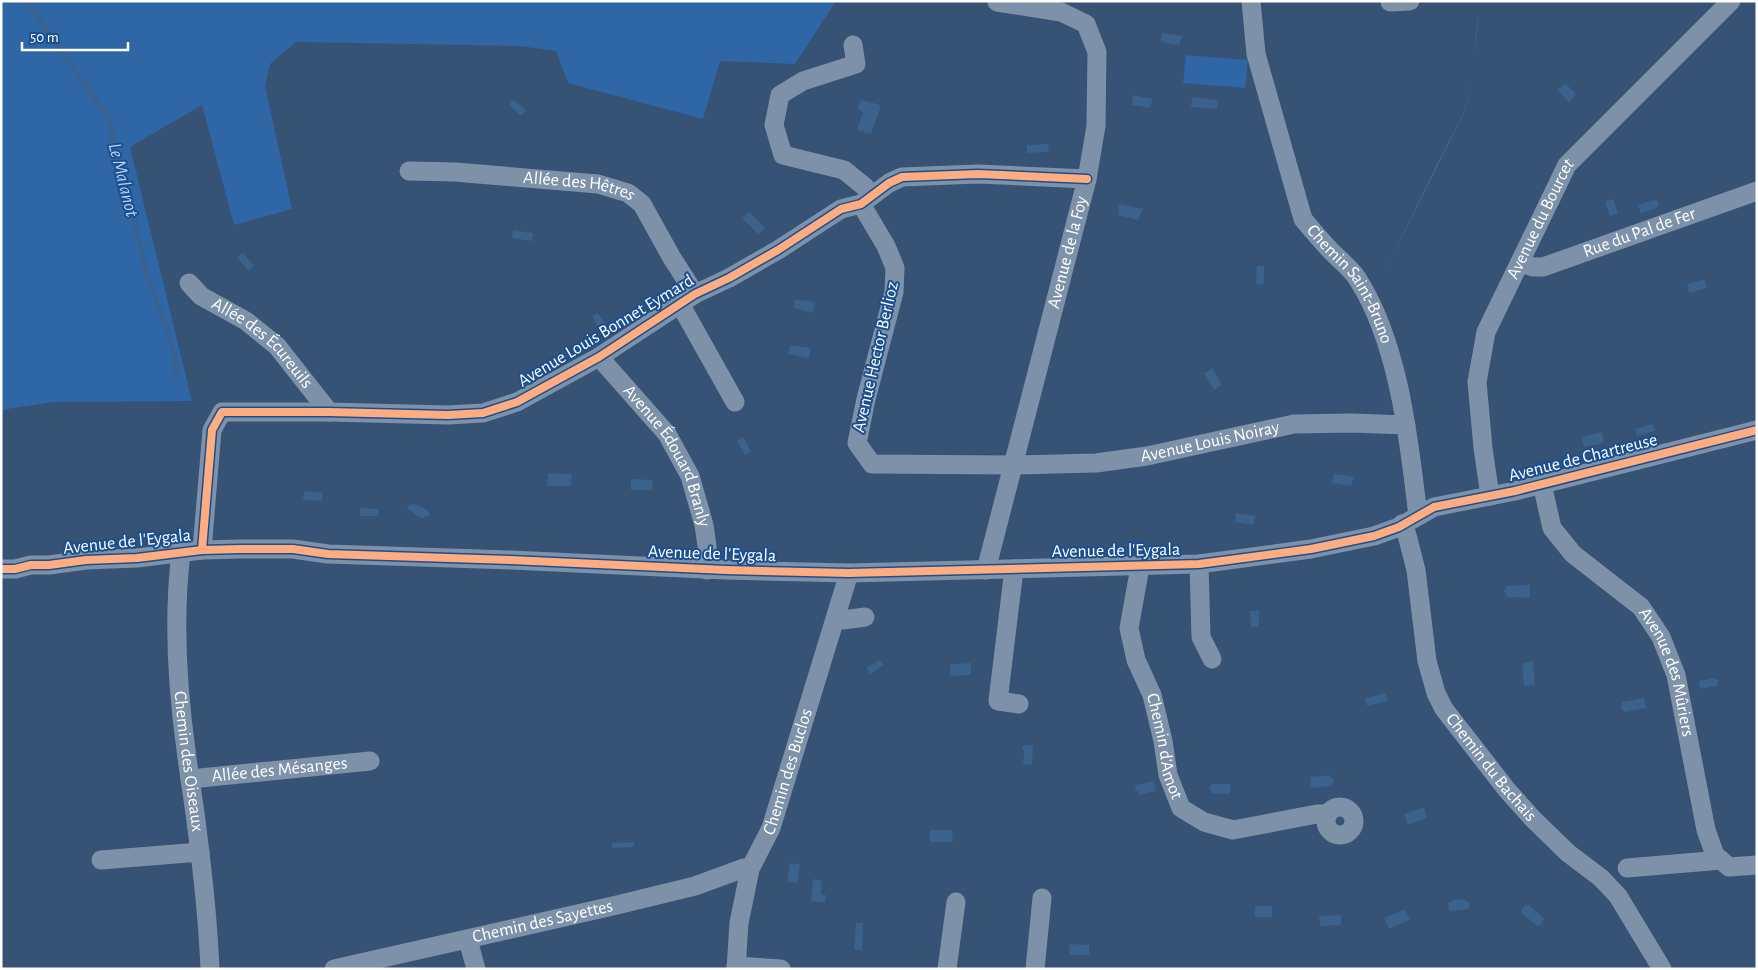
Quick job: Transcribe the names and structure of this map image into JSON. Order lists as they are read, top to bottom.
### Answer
{
  "streets": {
    "street": [
      "Allée des Hêtres",
      "Avenue du Bourcet",
      "Rue du Pal de Fer",
      "Avenue de la Foy",
      "Chemin Saint-Bruno",
      "Avenue Louis Bonnet Eymard",
      "Allée des Écureuils",
      "Avenue Hector Berlioz",
      "Avenue Louis Noiray",
      "Avenue de Chartreuse",
      "Avenue Édouard Branly",
      "Avenue de l'Eygala",
      "Avenue des Mûriers",
      "Chemin d'Amot",
      "Chemin des Oiseaux",
      "Chemin du Bachais",
      "Allée des Mésanges",
      "Chemin des Buclos",
      "Chemin des Sayettes"
    ]
  },
  "crossings": [
    ["Allée des Hêtres", "Avenue Louis Bonnet Eymard"],
    ["Avenue du Bourcet", "Rue du Pal de Fer"],
    ["Avenue du Bourcet", "Avenue de Chartreuse"],
    ["Avenue de la Foy", "Avenue Louis Bonnet Eymard"],
    ["Avenue de la Foy", "Avenue Hector Berlioz"],
    ["Avenue de la Foy", "Avenue Louis Noiray"],
    ["Avenue de la Foy", "Avenue de l'Eygala"],
    ["Chemin Saint-Bruno", "Avenue Louis Noiray"],
    ["Chemin Saint-Bruno", "Avenue de Chartreuse"],
    ["Chemin Saint-Bruno", "Avenue de l'Eygala"],
    ["Chemin Saint-Bruno", "Chemin du Bachais"],
    ["Avenue Louis Bonnet Eymard", "Allée des Écureuils"],
    ["Avenue Louis Bonnet Eymard", "Avenue Hector Berlioz"],
    ["Avenue Louis Bonnet Eymard", "Avenue Édouard Branly"],
    ["Avenue Louis Bonnet Eymard", "Avenue de l'Eygala"],
    ["Avenue Hector Berlioz", "Avenue Louis Noiray"],
    ["Avenue de Chartreuse", "Avenue de l'Eygala"],
    ["Avenue de Chartreuse", "Avenue des Mûriers"],
    ["Avenue de Chartreuse", "Chemin du Bachais"],
    ["Avenue Édouard Branly", "Avenue de l'Eygala"],
    ["Avenue de l'Eygala", "Chemin d'Amot"],
    ["Avenue de l'Eygala", "Chemin des Oiseaux"],
    ["Avenue de l'Eygala", "Chemin du Bachais"],
    ["Avenue de l'Eygala", "Chemin des Buclos"],
    ["Chemin des Oiseaux", "Allée des Mésanges"],
    ["Chemin des Buclos", "Chemin des Sayettes"]
  ],
  "water": ["Le Malanot"],
  "scale_bar": "50 m"
}
